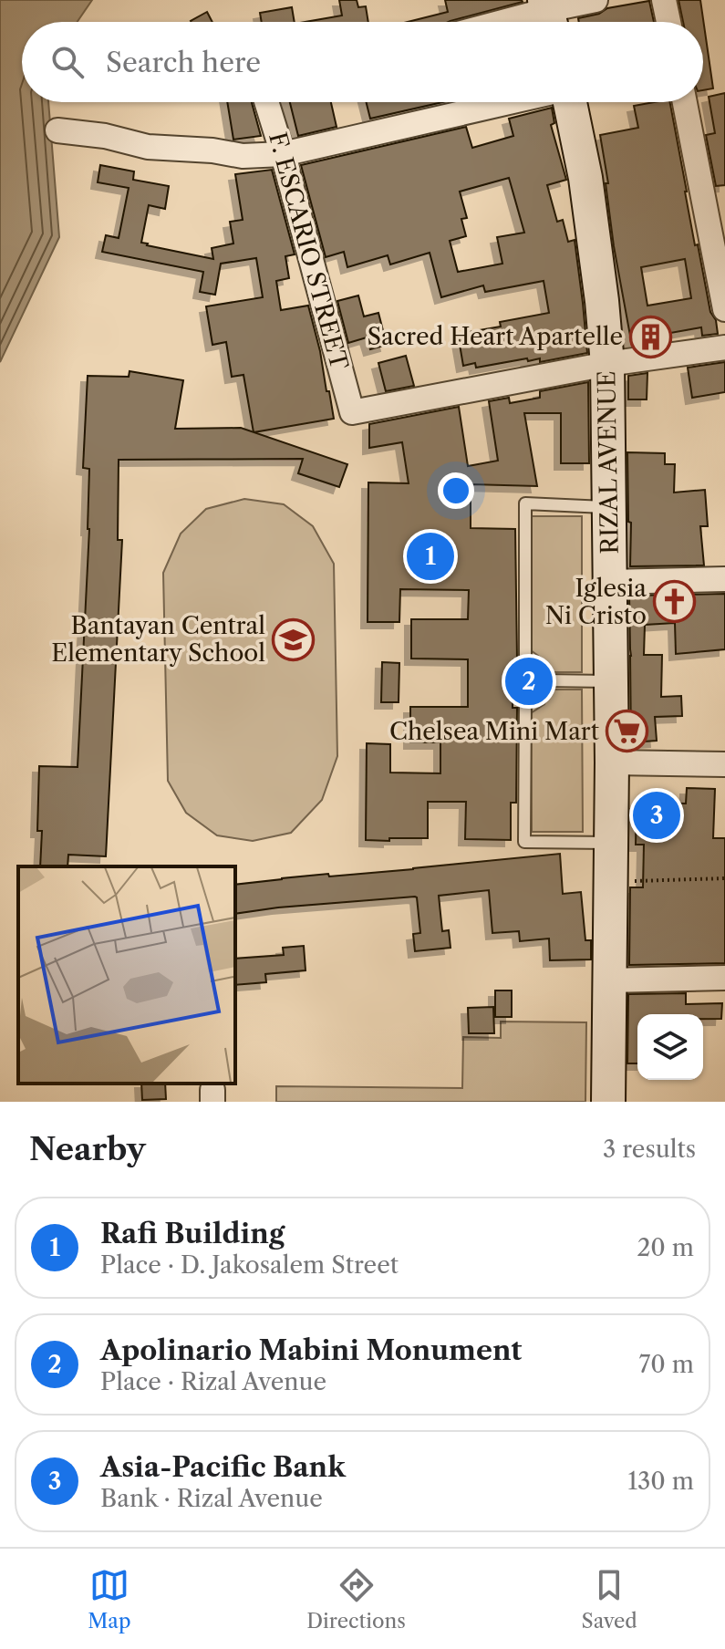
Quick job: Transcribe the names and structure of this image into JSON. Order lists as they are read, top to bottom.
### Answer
{
  "streets": {
    "main road": ["RIZAL AVENUE"],
    "street": ["F. ESCARIO STREET"]
  },
  "crossings": [
    ["F. ESCARIO STREET", "RIZAL AVENUE"]
  ],
  "places": {
    "building": ["Sacred Heart Apartelle"],
    "church": ["Iglesia Ni Cristo"],
    "school or university": ["Bantayan Central Elementary School"],
    "supermarket": ["Chelsea Mini Mart"]
  },
  "page": {
    "search": "Search here",
    "pins": ["1", "2", "3"],
    "heading": ["Nearby", "3 results"],
    "list": [
      {
        "mark": "1",
        "name": "Rafi Building",
        "note": "Place · D. Jakosalem Street",
        "value": "20 m"
      },
      {
        "mark": "2",
        "name": "Apolinario Mabini Monument",
        "note": "Place · Rizal Avenue",
        "value": "70 m"
      },
      {
        "mark": "3",
        "name": "Asia-Pacific Bank",
        "note": "Bank · Rizal Avenue",
        "value": "130 m"
      }
    ],
    "nav": ["Map", "Directions", "Saved"]
  }
}
